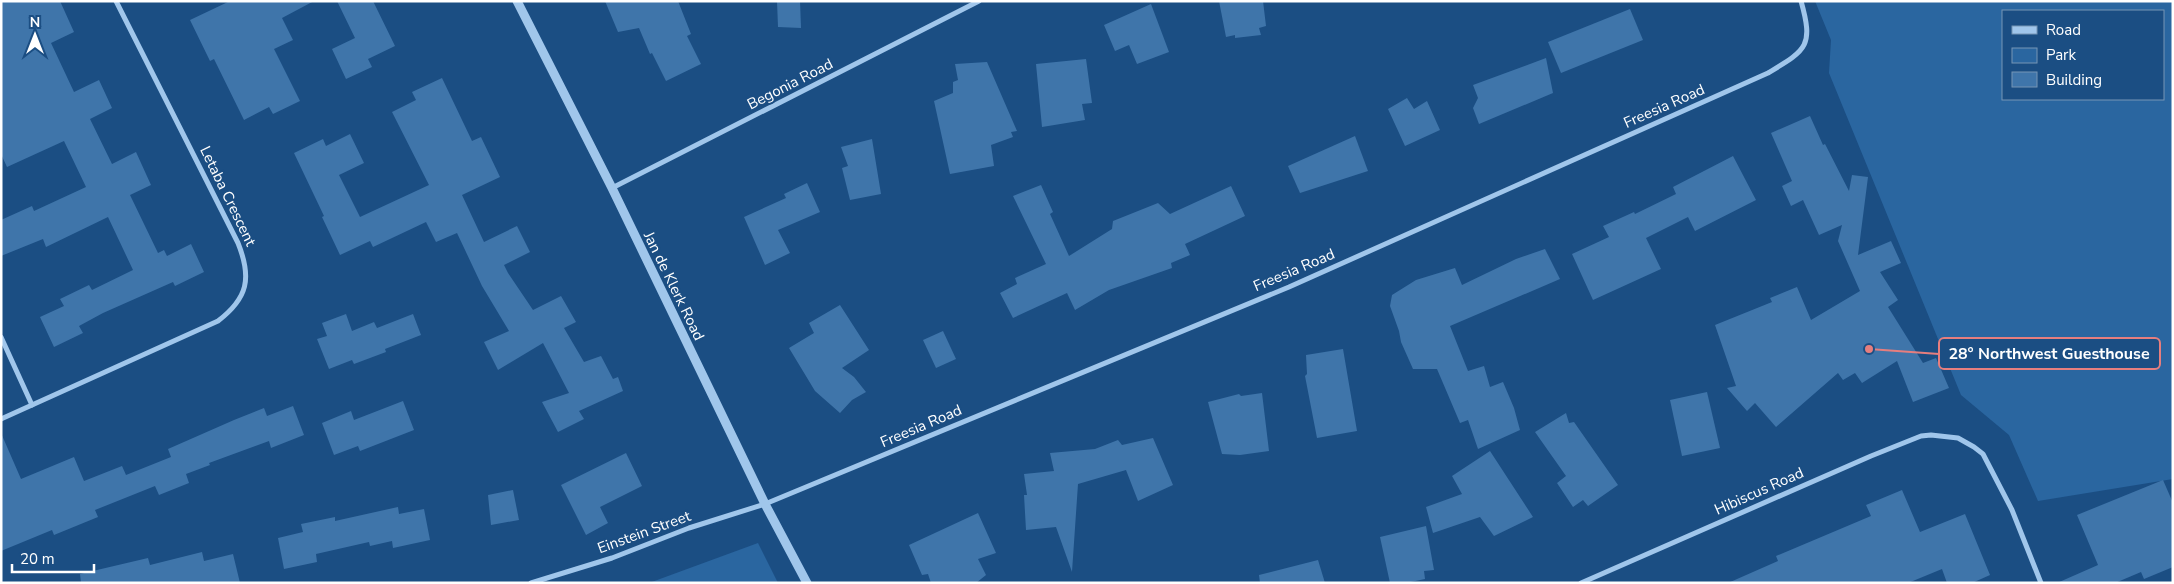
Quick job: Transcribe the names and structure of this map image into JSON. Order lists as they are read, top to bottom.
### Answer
{
  "streets": {
    "street": [
      "Begonia Road",
      "Freesia Road",
      "Letaba Crescent",
      "Jan de Klerk Road",
      "Hibiscus Road",
      "Einstein Street"
    ]
  },
  "crossings": [
    ["Begonia Road", "Jan de Klerk Road"],
    ["Freesia Road", "Jan de Klerk Road"],
    ["Freesia Road", "Einstein Street"],
    ["Jan de Klerk Road", "Einstein Street"]
  ],
  "places": ["28° Northwest Guesthouse"],
  "legend": ["Road", "Park", "Building"],
  "scale_bar": "20 m",
  "north": "top"
}
